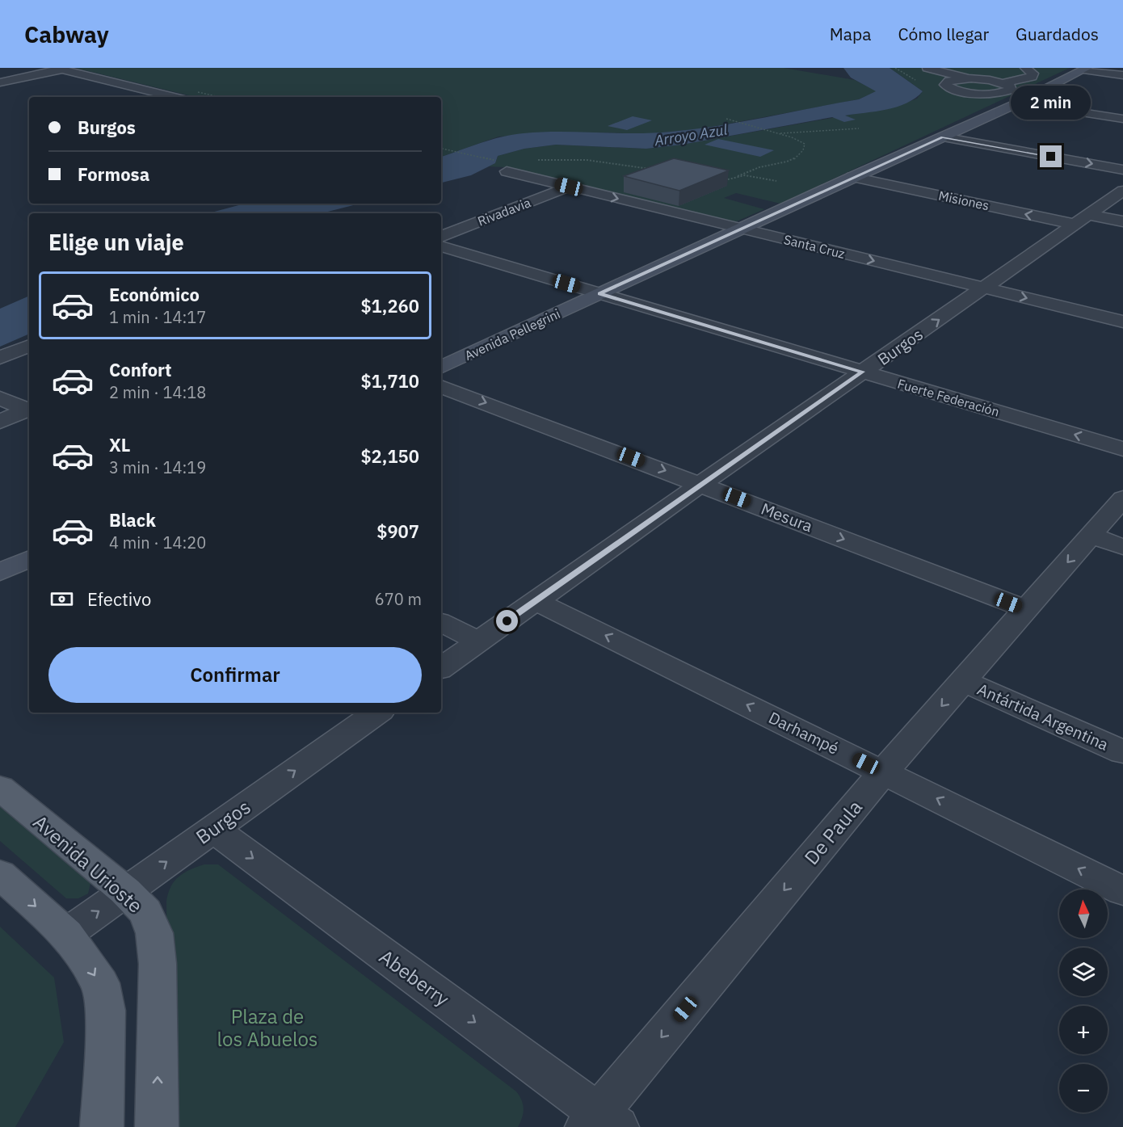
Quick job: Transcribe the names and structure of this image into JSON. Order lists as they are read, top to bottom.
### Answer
{
  "streets": {
    "main road": ["Avenida Pellegrini", "Avenida Urioste"],
    "street": [
      "Misiones",
      "Rivadavia",
      "Santa Cruz",
      "Burgos",
      "Fuerte Federación",
      "Mesura",
      "Antártida Argentina",
      "Darhampé",
      "De Paula",
      "Abeberry"
    ]
  },
  "crossings": [
    ["Misiones", "Avenida Pellegrini"],
    ["Misiones", "Burgos"],
    ["Rivadavia", "Santa Cruz"],
    ["Santa Cruz", "Avenida Pellegrini"],
    ["Santa Cruz", "Burgos"],
    ["Avenida Pellegrini", "Fuerte Federación"],
    ["Burgos", "Fuerte Federación"],
    ["Burgos", "Mesura"],
    ["Burgos", "Darhampé"],
    ["Burgos", "Avenida Urioste"],
    ["Burgos", "Abeberry"],
    ["Mesura", "De Paula"],
    ["Antártida Argentina", "De Paula"],
    ["Darhampé", "De Paula"],
    ["De Paula", "Abeberry"]
  ],
  "one_way": [
    "Burgos",
    "Fuerte Federación",
    "Mesura",
    "Darhampé",
    "De Paula",
    "Abeberry"
  ],
  "water": ["Arroyo Azul"],
  "parks": ["Plaza de los Abuelos"],
  "north": "top",
  "page": {
    "header": "Cabway",
    "nav": ["Mapa", "Cómo llegar", "Guardados"],
    "bubble": "2 min",
    "banner": ["Burgos", "Formosa"],
    "heading": "Elige un viaje",
    "list": [
      {
        "name": "Económico",
        "note": "1 min · 14:17",
        "value": "$1,260"
      },
      {
        "name": "Confort",
        "note": "2 min · 14:18",
        "value": "$1,710"
      },
      {
        "name": "XL",
        "note": "3 min · 14:19",
        "value": "$2,150"
      },
      {
        "name": "Black",
        "note": "4 min · 14:20",
        "value": "$907"
      }
    ],
    "pay": ["Efectivo", "670 m"],
    "buttons": "Confirmar",
    "map_buttons": ["+", "−"]
  }
}
